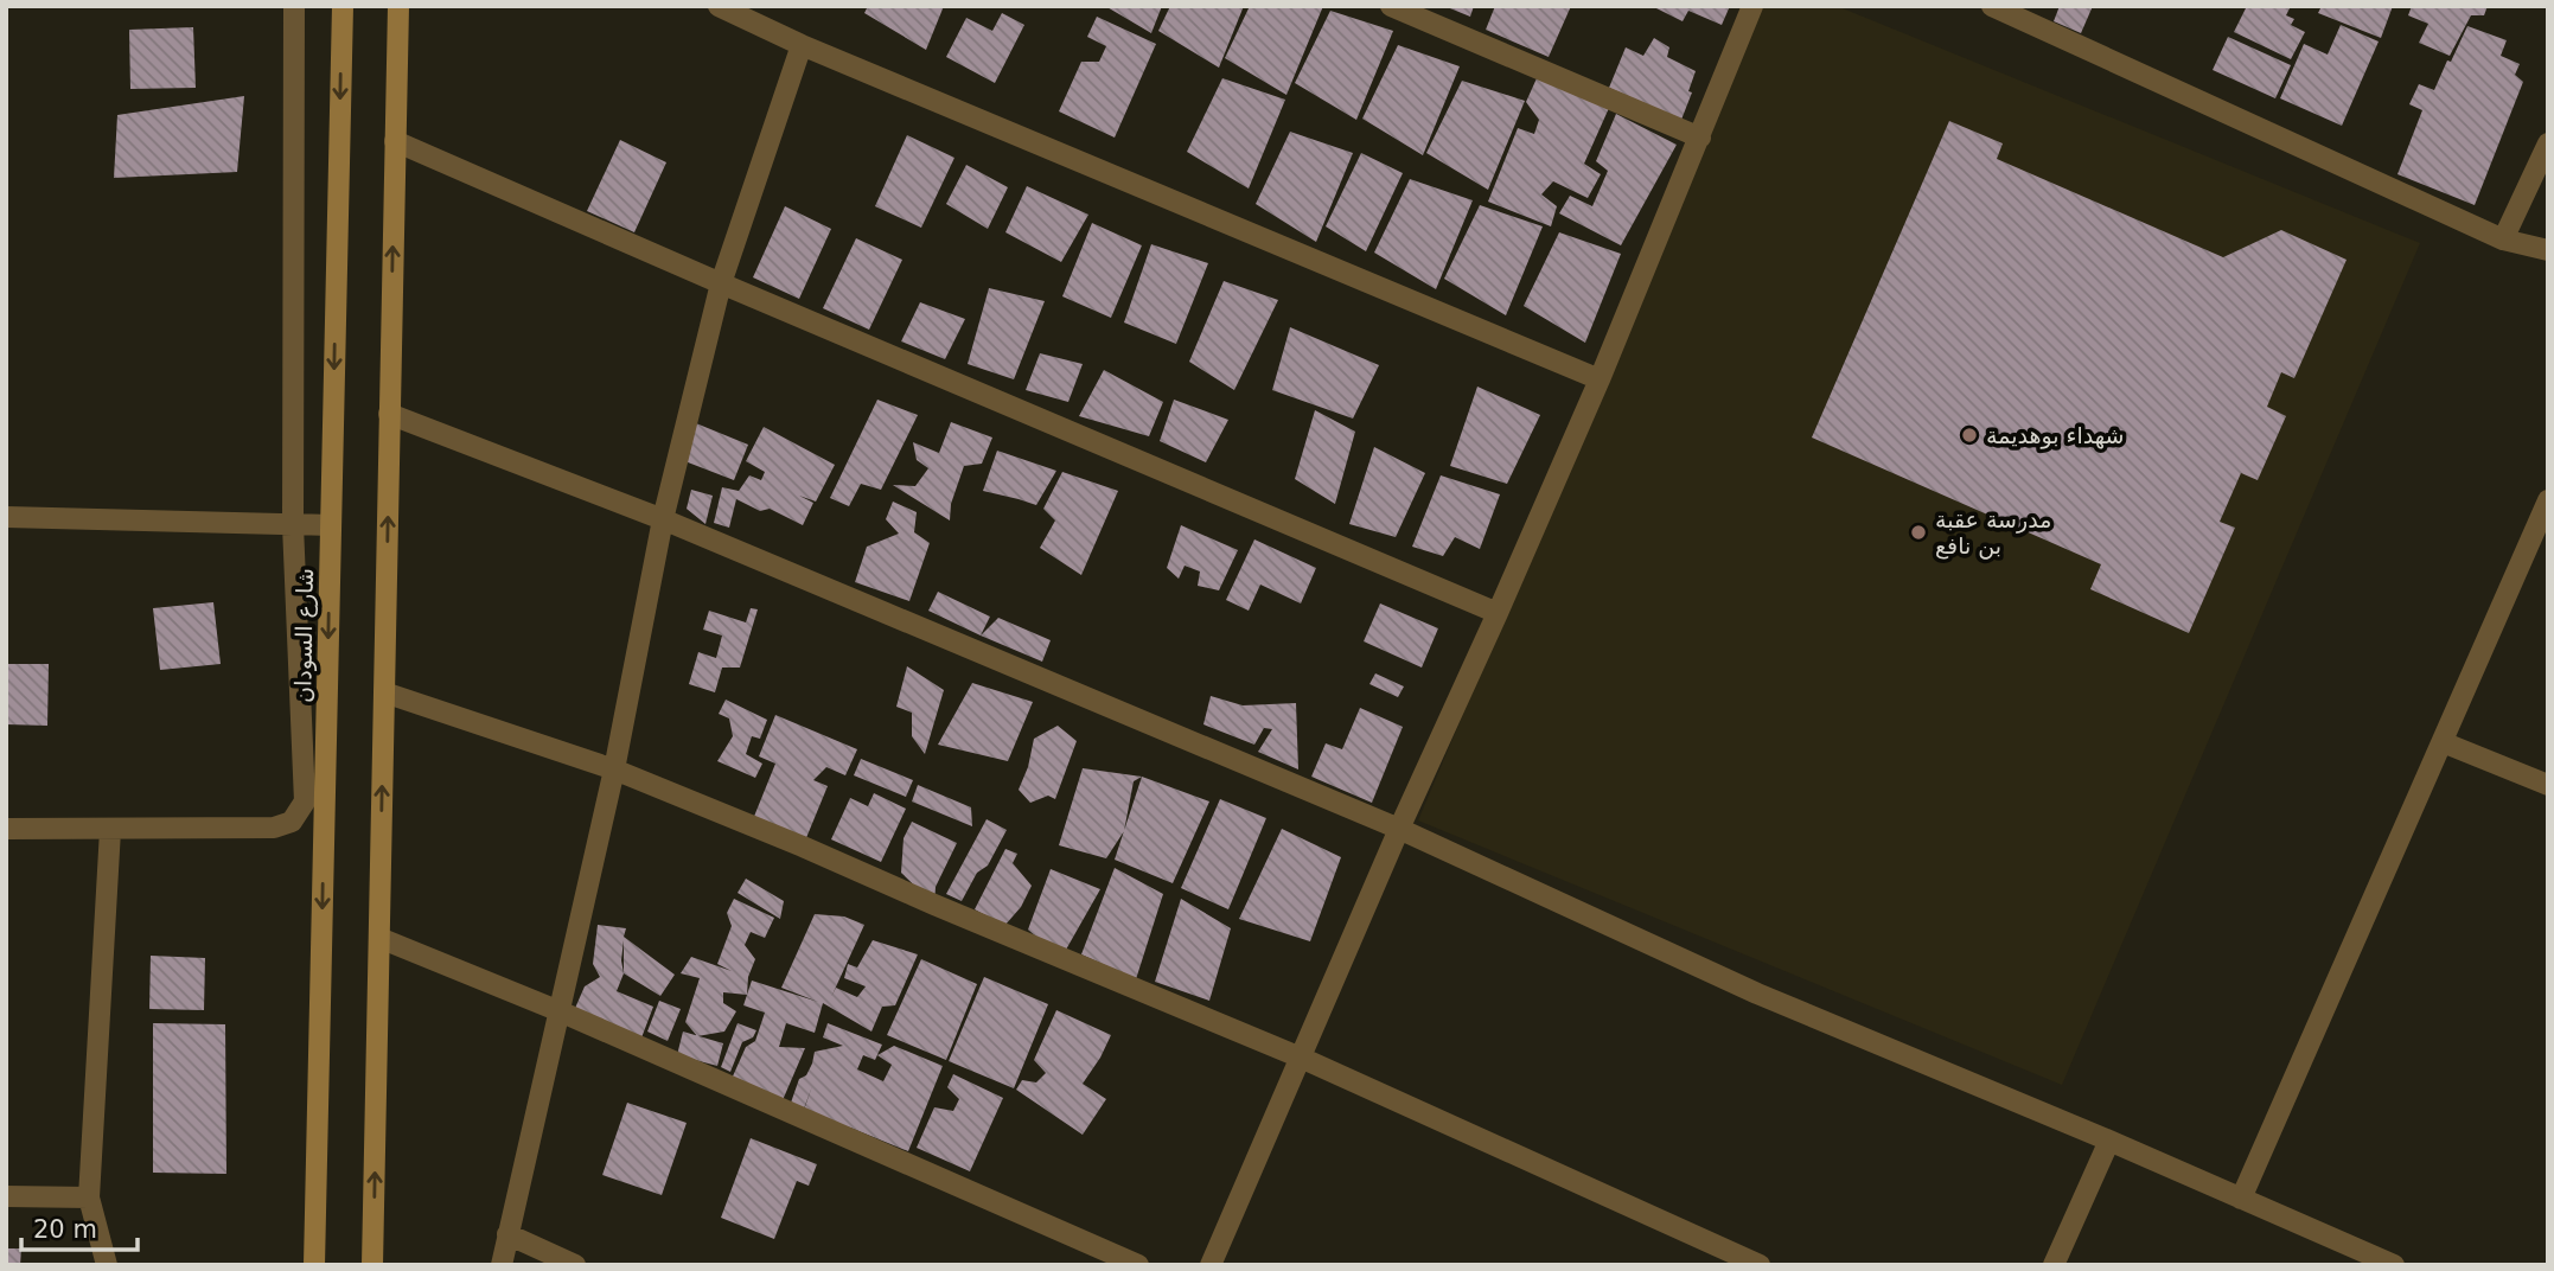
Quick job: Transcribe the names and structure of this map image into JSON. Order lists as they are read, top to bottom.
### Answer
{
  "streets": {
    "main road": ["شارع السودان"]
  },
  "places": ["شهداء بوهديمة", "مدرسة عقبة بن نافع"],
  "scale_bar": "20 m"
}
